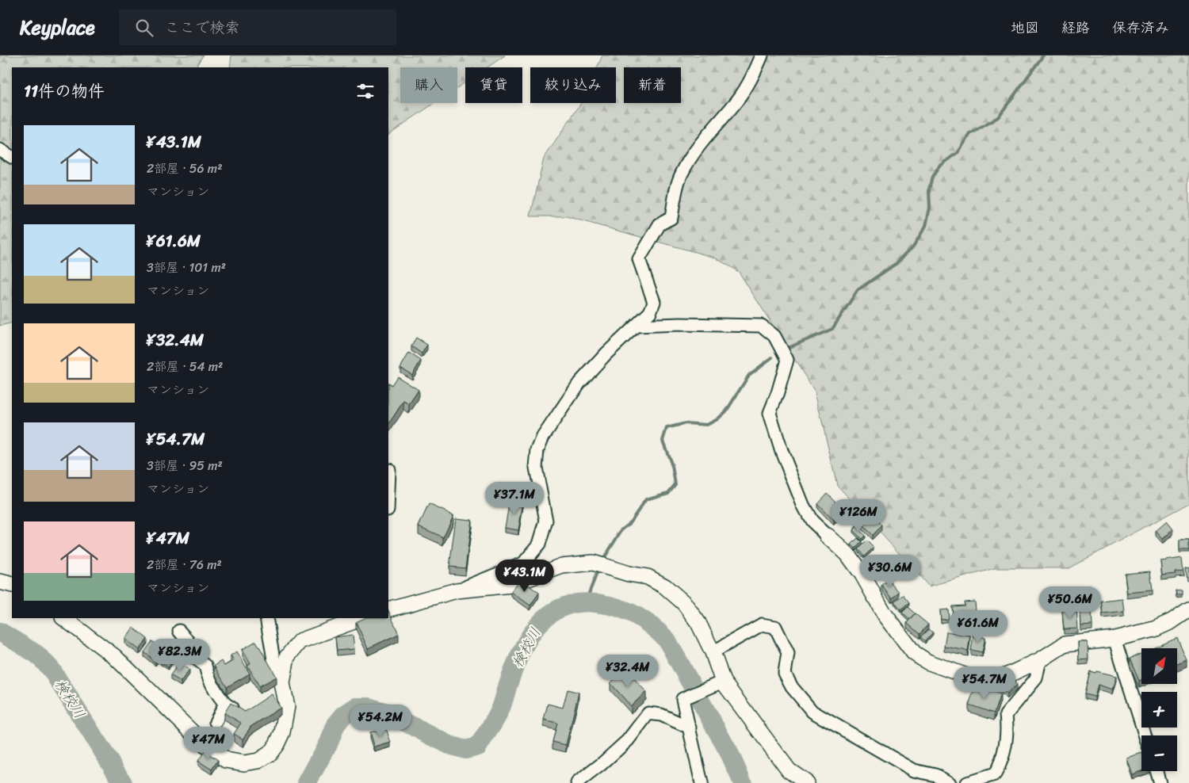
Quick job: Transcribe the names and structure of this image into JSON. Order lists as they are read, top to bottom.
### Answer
{
  "water": ["検校川"],
  "north": "top right",
  "page": {
    "header": "Keyplace",
    "search": "ここで検索",
    "nav": ["地図", "経路", "保存済み"],
    "chip": [
      "購入",
      "賃貸",
      "絞り込み",
      "新着"
    ],
    "heading": "11件の物件",
    "list": [
      {
        "name": "¥43.1M",
        "note": "2部屋 · 56 m² · マンション"
      },
      {
        "name": "¥61.6M",
        "note": "3部屋 · 101 m² · マンション"
      },
      {
        "name": "¥32.4M",
        "note": "2部屋 · 54 m² · マンション"
      },
      {
        "name": "¥54.7M",
        "note": "3部屋 · 95 m² · マンション"
      },
      {
        "name": "¥47M",
        "note": "2部屋 · 76 m² · マンション"
      }
    ],
    "price": [
      "¥37.1M",
      "¥126M",
      "¥30.6M",
      "¥43.1M",
      "¥50.6M",
      "¥61.6M",
      "¥82.3M",
      "¥32.4M",
      "¥54.7M",
      "¥54.2M",
      "¥47M"
    ],
    "map_buttons": ["+", "−"]
  }
}
